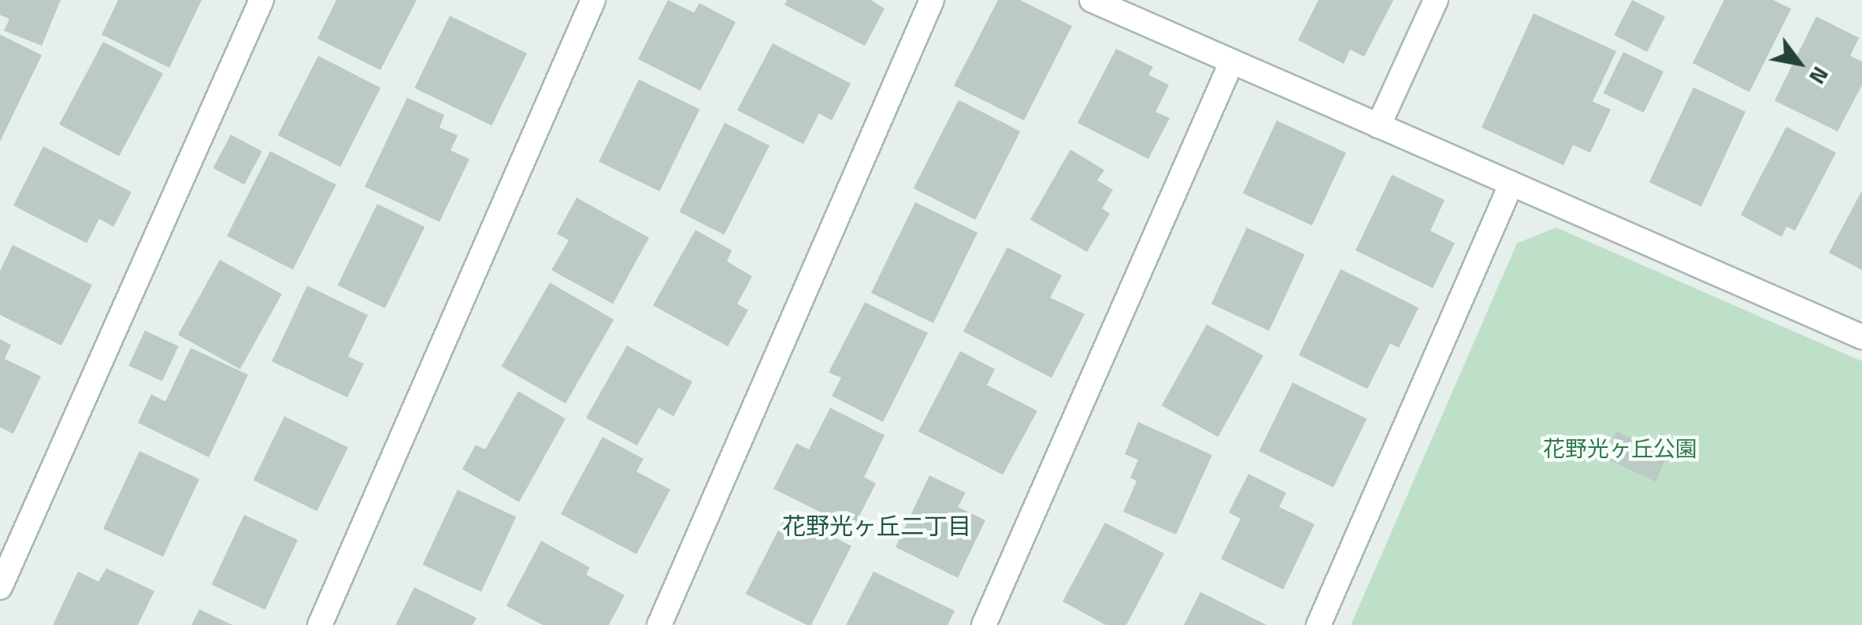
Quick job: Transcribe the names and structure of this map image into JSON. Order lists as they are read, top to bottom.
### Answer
{
  "districts": ["花野光ヶ丘二丁目"],
  "parks": ["花野光ヶ丘公園"],
  "north": "bottom right"
}
